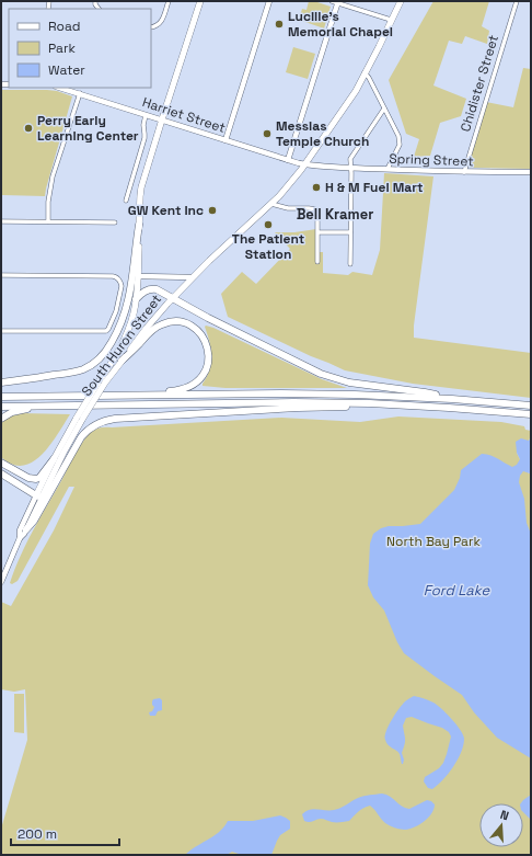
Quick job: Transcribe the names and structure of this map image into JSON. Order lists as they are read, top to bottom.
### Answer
{
  "streets": {
    "main road": ["Harriet Street", "Spring Street", "South Huron Street"],
    "street": ["Chidister Street"]
  },
  "crossings": [
    ["Chidister Street", "Spring Street"],
    ["Harriet Street", "Spring Street"],
    ["Harriet Street", "South Huron Street"],
    ["Spring Street", "South Huron Street"]
  ],
  "districts": ["Bell Kramer"],
  "water": ["Ford Lake"],
  "parks": ["North Bay Park"],
  "places": [
    "Lucille's Memorial Chapel",
    "Perry Early Learning Center",
    "Messias Temple Church",
    "H & M Fuel Mart",
    "GW Kent Inc",
    "The Patient Station"
  ],
  "legend": ["Road", "Park", "Water"],
  "scale_bar": "200 m",
  "north": "top"
}
